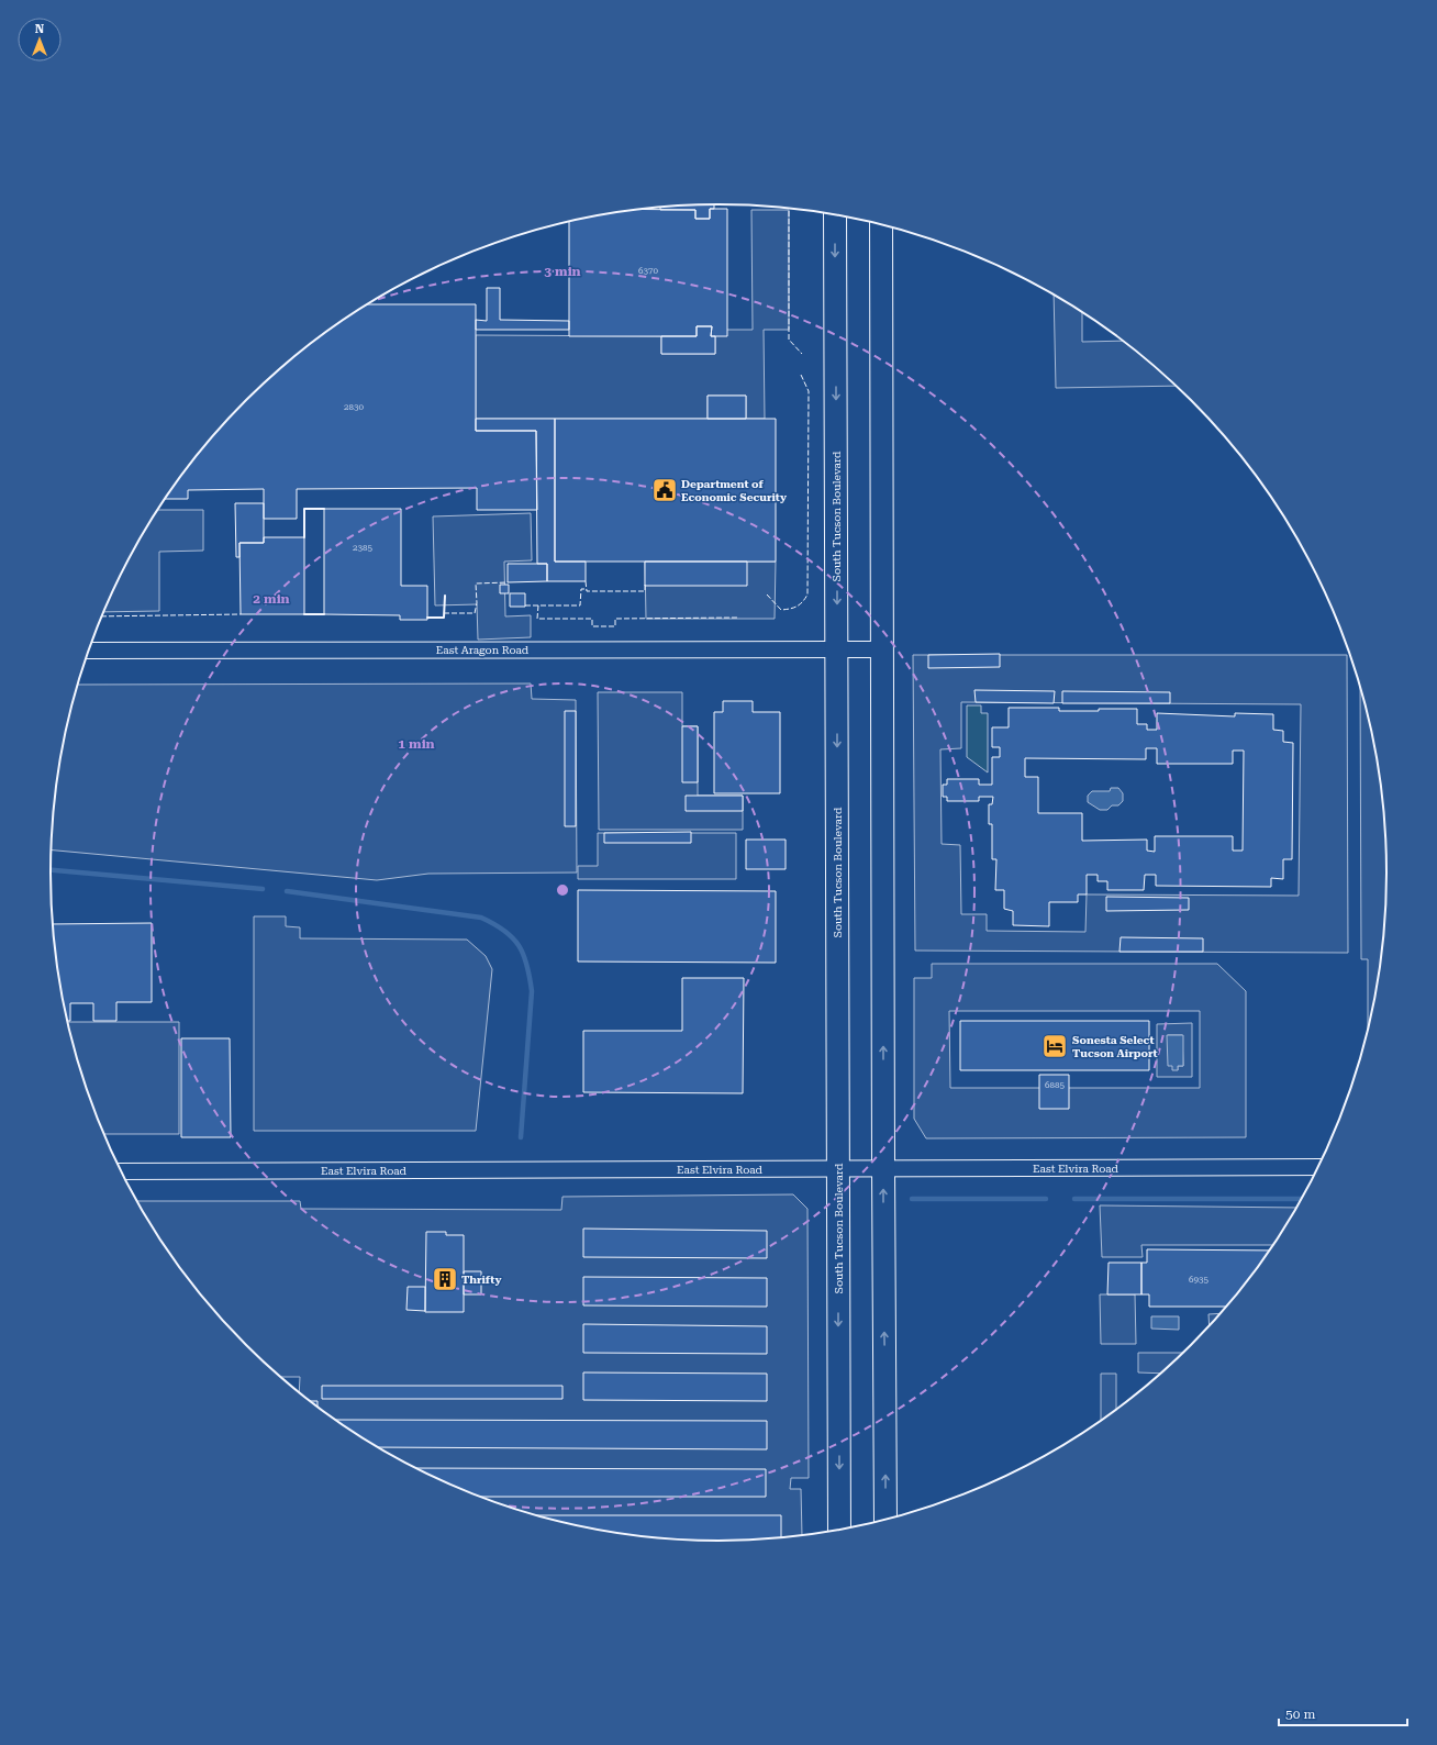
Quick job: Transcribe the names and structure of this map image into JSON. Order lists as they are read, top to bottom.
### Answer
{
  "streets": {
    "main road": ["South Tucson Boulevard"],
    "street": ["East Aragon Road", "East Elvira Road"]
  },
  "crossings": [
    ["South Tucson Boulevard", "East Aragon Road"],
    ["South Tucson Boulevard", "East Elvira Road"]
  ],
  "places": {
    "public building": ["Department of Economic Security"],
    "hotel": ["Sonesta Select Tucson Airport"],
    "building": ["Thrifty"]
  },
  "house_numbers": [
    "6370",
    "2830",
    "2385",
    "6885",
    "6935"
  ],
  "scale_bar": "50 m",
  "north": "top",
  "rings": ["3 min", "2 min", "1 min"]
}
